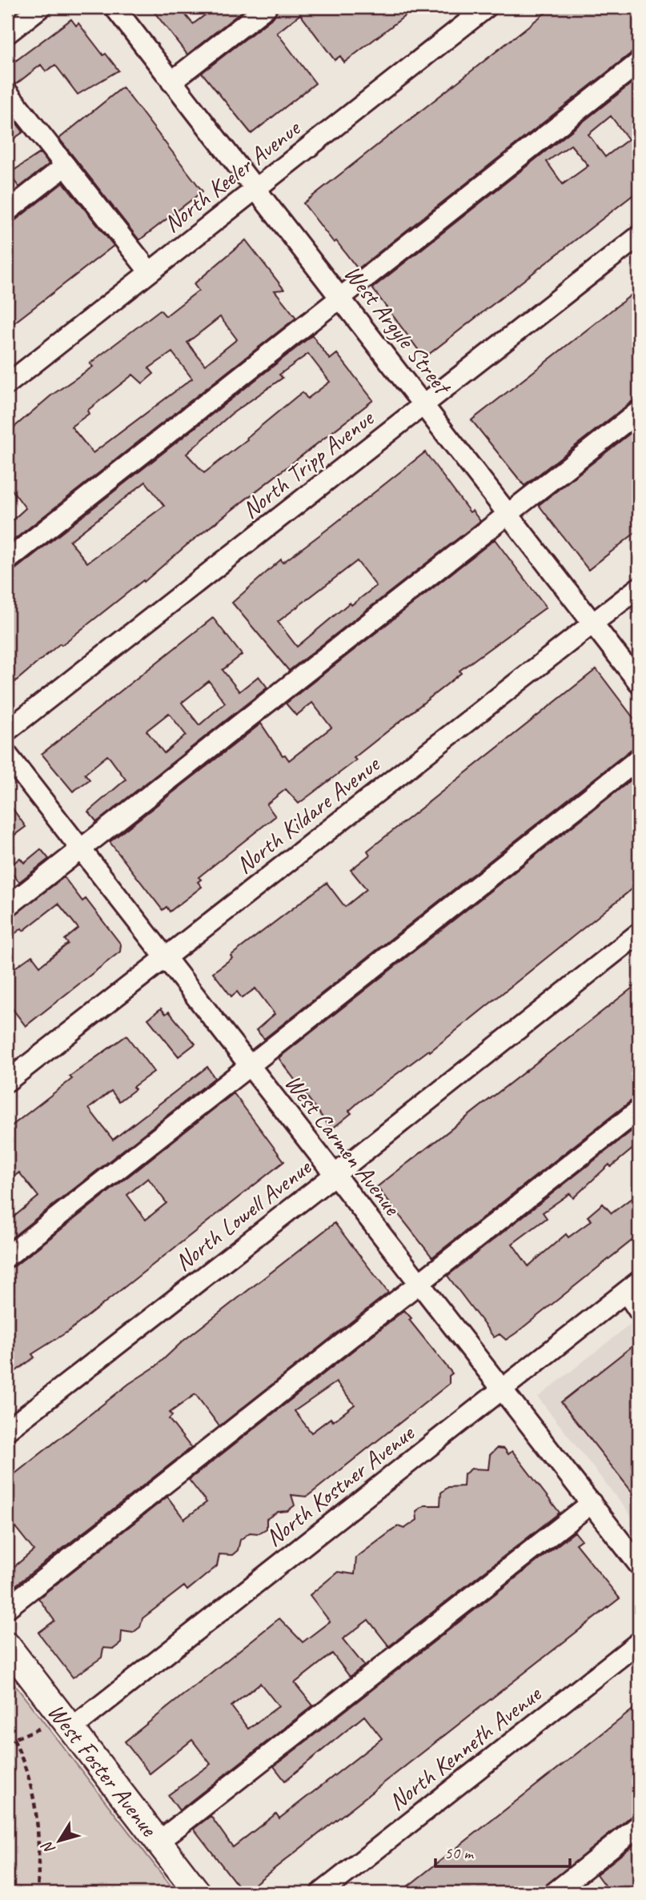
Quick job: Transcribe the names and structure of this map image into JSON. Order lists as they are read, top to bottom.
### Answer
{
  "streets": {
    "main road": ["West Foster Avenue"],
    "street": [
      "North Keeler Avenue",
      "West Argyle Street",
      "North Tripp Avenue",
      "North Kildare Avenue",
      "West Carmen Avenue",
      "North Lowell Avenue",
      "North Kostner Avenue",
      "North Kenneth Avenue"
    ]
  },
  "crossings": [
    ["North Keeler Avenue", "West Argyle Street"],
    ["West Argyle Street", "North Tripp Avenue"],
    ["West Argyle Street", "North Kildare Avenue"],
    ["North Kildare Avenue", "West Carmen Avenue"],
    ["West Carmen Avenue", "North Lowell Avenue"],
    ["West Carmen Avenue", "North Kostner Avenue"],
    ["North Kostner Avenue", "West Foster Avenue"]
  ],
  "scale_bar": "50 m",
  "north": "bottom left"
}
